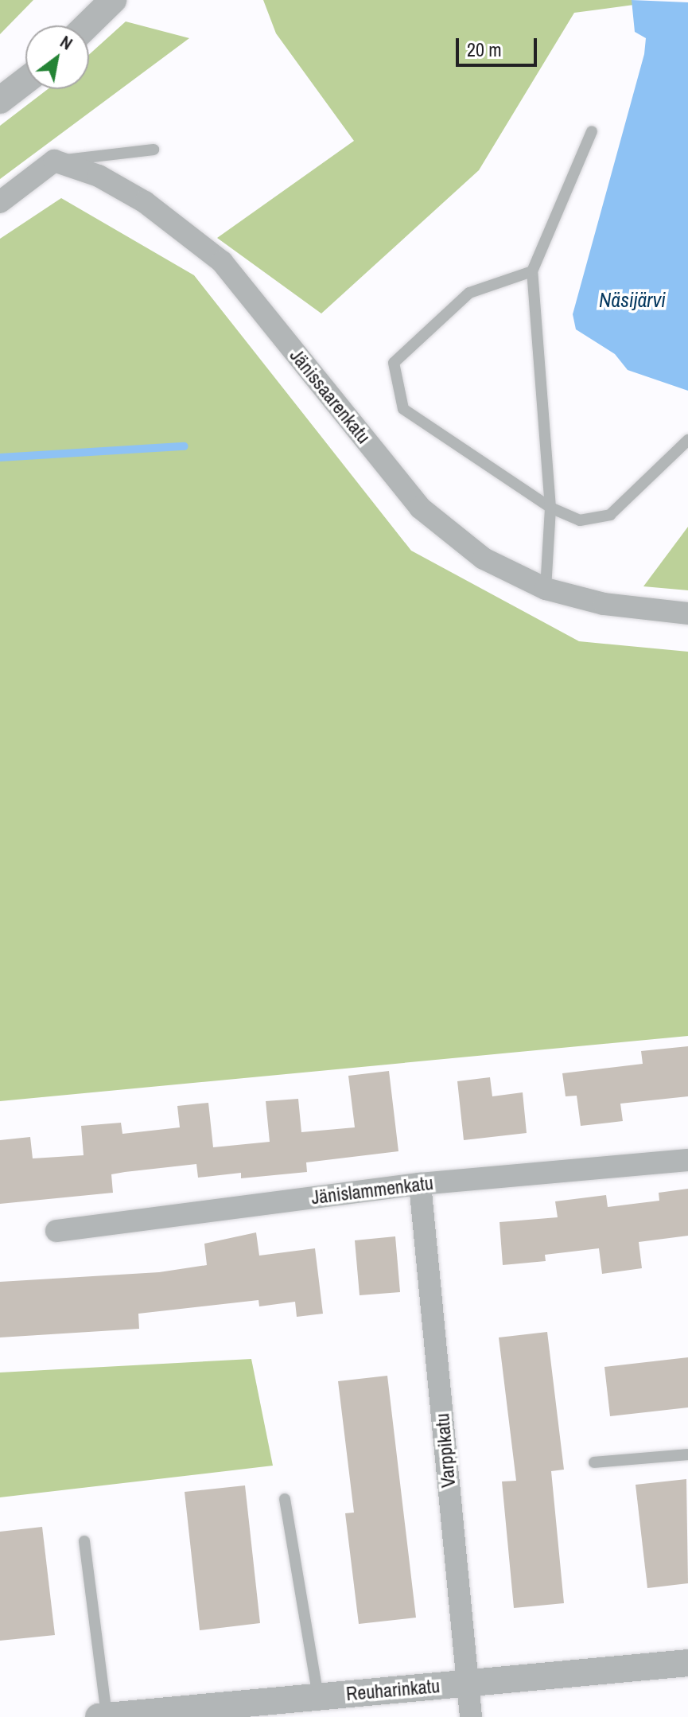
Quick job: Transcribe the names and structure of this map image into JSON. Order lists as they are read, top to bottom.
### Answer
{
  "streets": {
    "street": [
      "Jänissaarenkatu",
      "Jänislammenkatu",
      "Varppikatu",
      "Reuharinkatu"
    ]
  },
  "crossings": [
    ["Jänislammenkatu", "Varppikatu"],
    ["Varppikatu", "Reuharinkatu"]
  ],
  "water": ["Näsijärvi"],
  "scale_bar": "20 m",
  "north": "top right"
}
